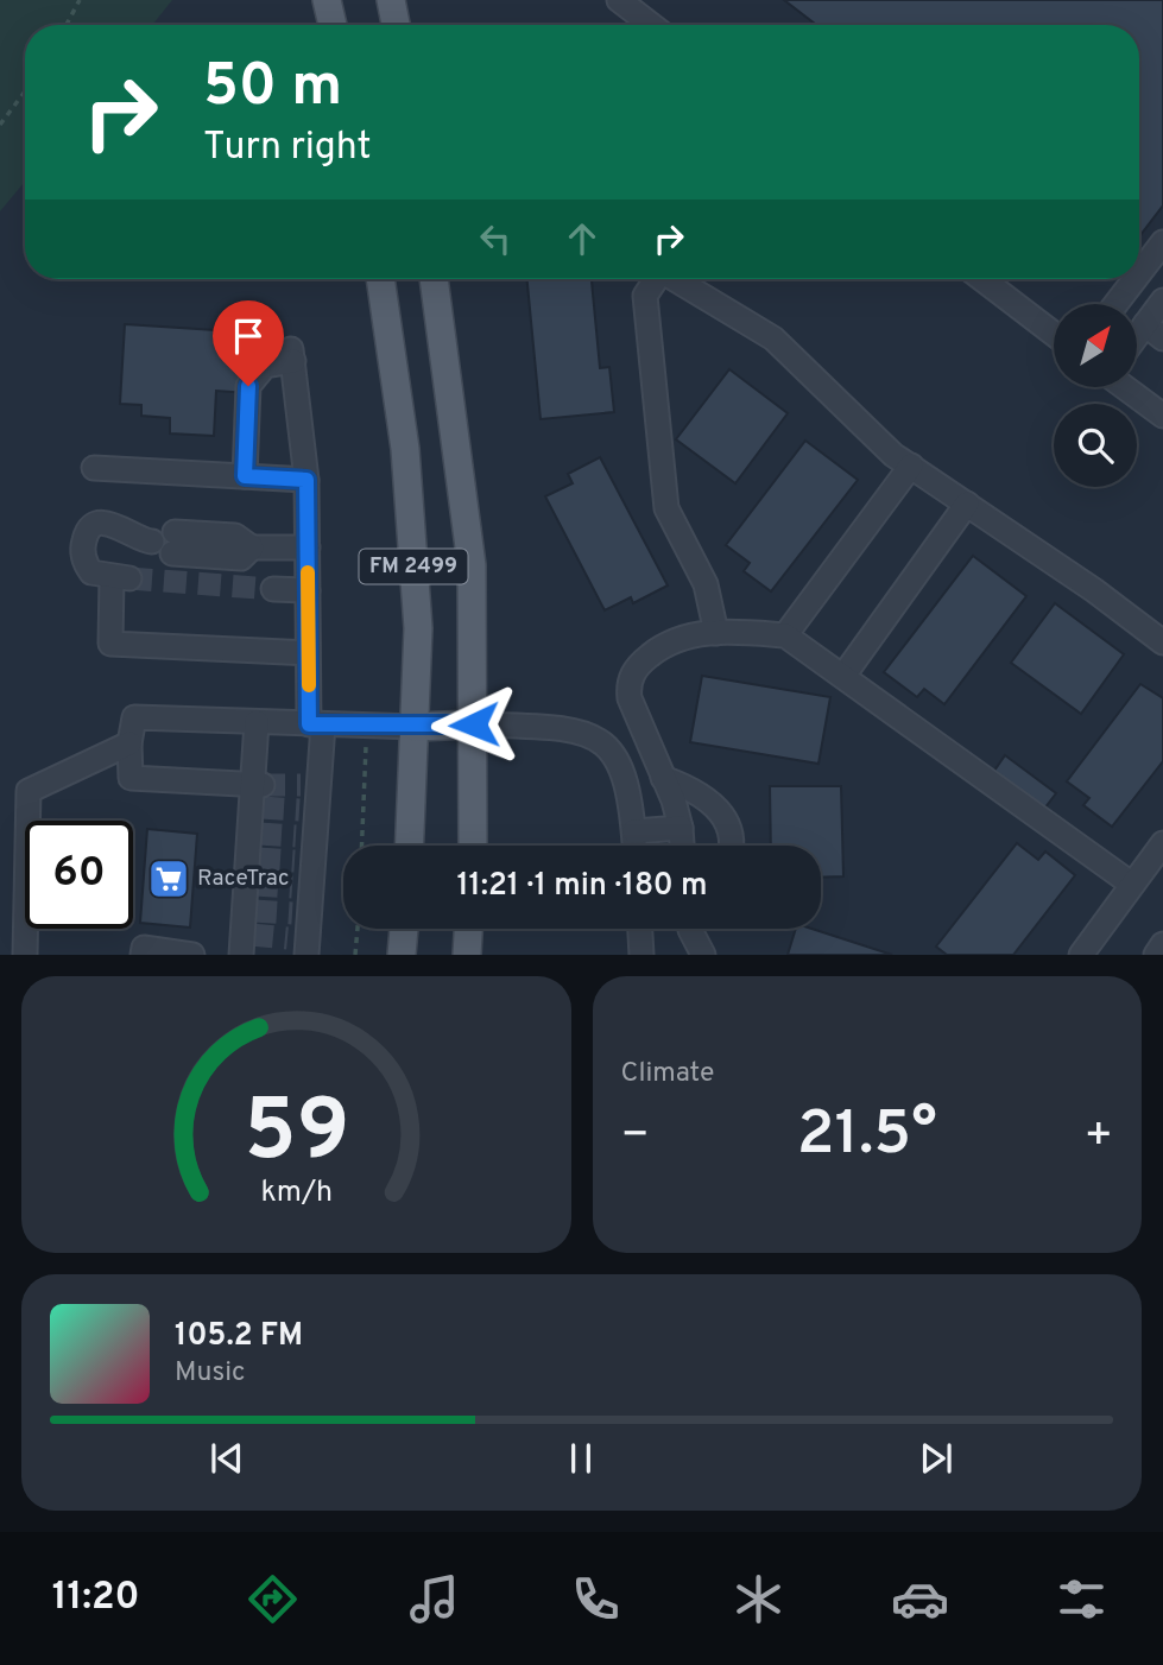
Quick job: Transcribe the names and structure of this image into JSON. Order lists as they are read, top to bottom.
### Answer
{
  "streets": {
    "main road": ["FM 2499"]
  },
  "places": {
    "supermarket": ["RaceTrac"]
  },
  "north": "top right",
  "page": {
    "turn": ["50 m", "Turn right"],
    "limit": "60",
    "trip": "11:21 · 1 min · 180 m",
    "tile": "Climate",
    "heat": ["−", "21.5°", "+"],
    "song": ["105.2 FM", "Music"],
    "tabs": "11:20",
    "gauge": ["59", "km/h"]
  }
}
